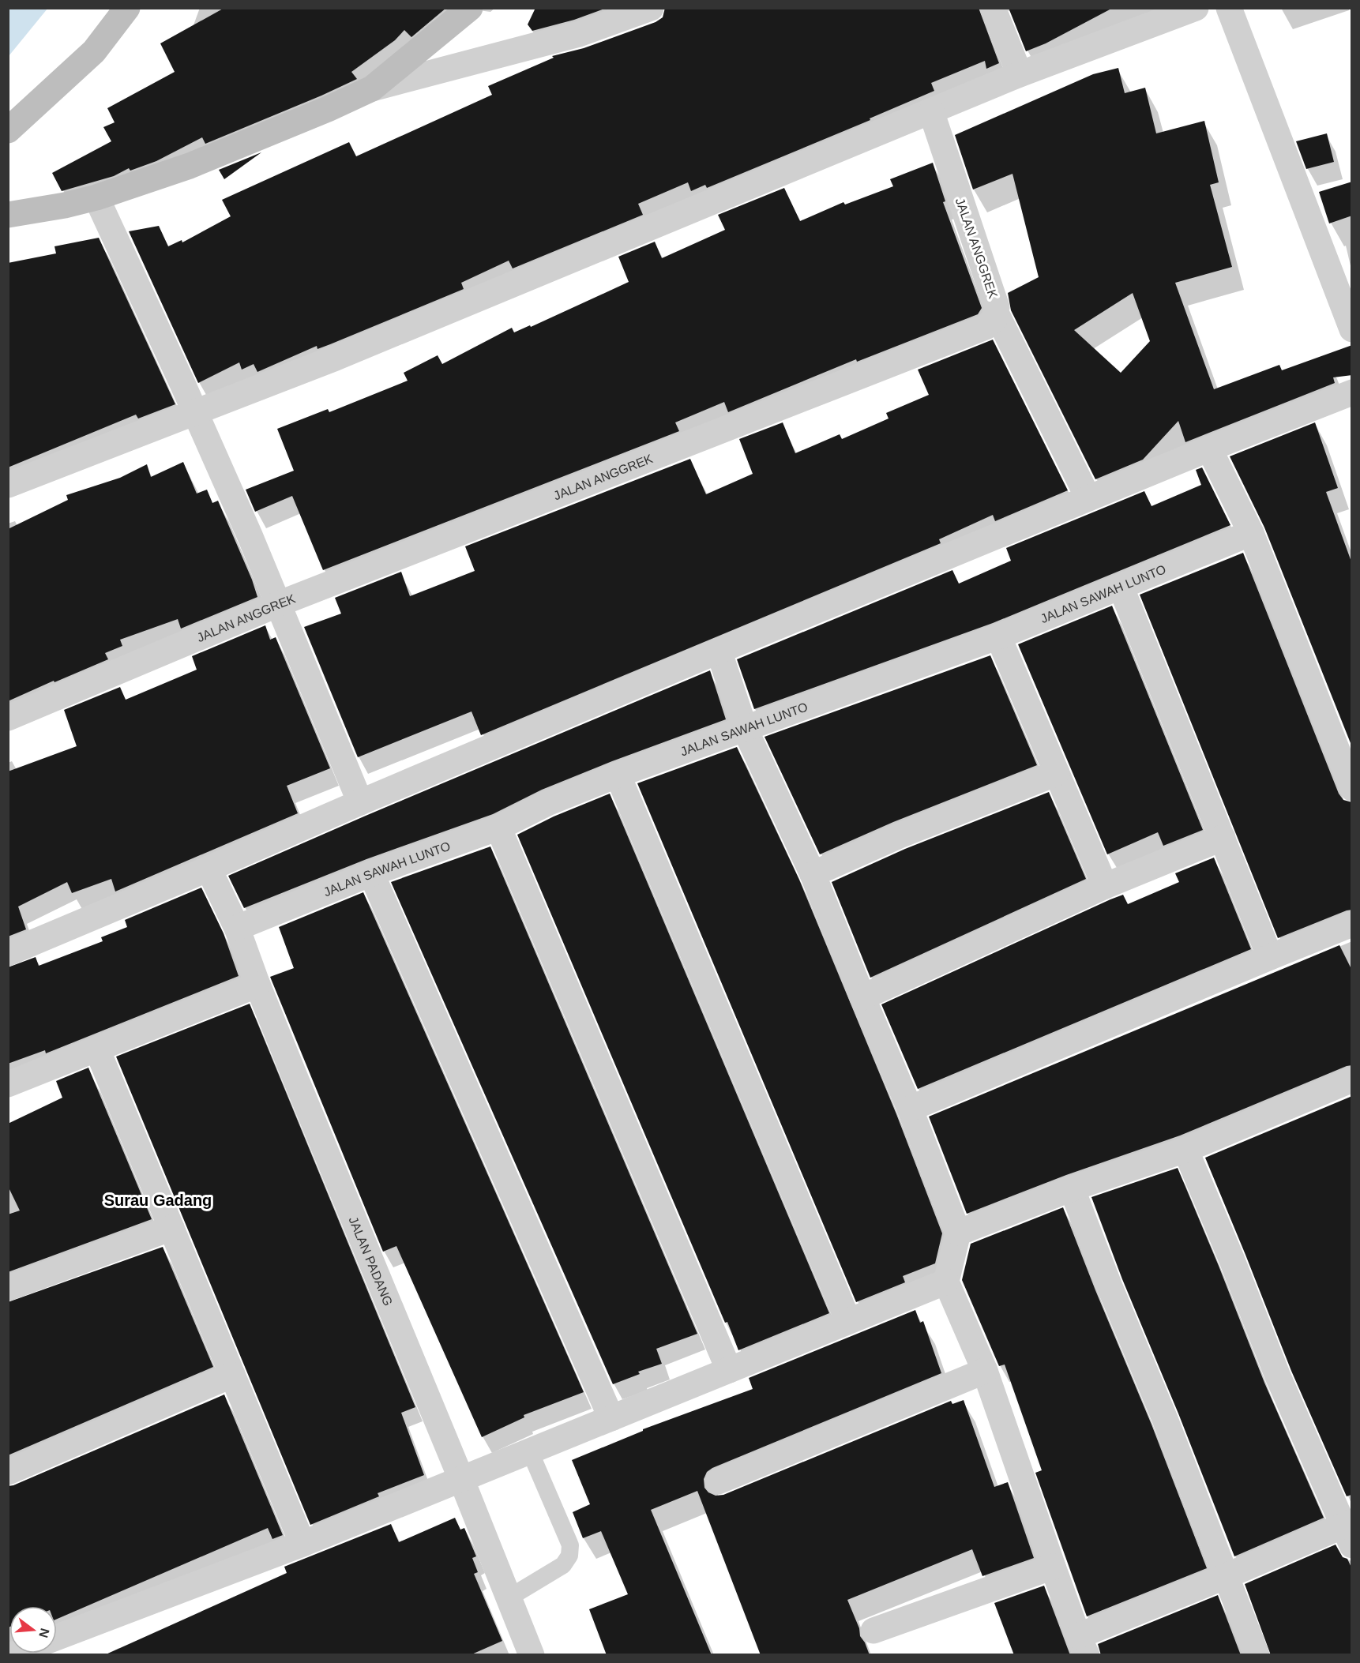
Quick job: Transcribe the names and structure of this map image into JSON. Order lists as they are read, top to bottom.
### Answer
{
  "streets": {
    "street": ["JALAN ANGGREK", "JALAN SAWAH LUNTO", "JALAN PADANG"]
  },
  "crossings": [
    ["JALAN SAWAH LUNTO", "JALAN PADANG"]
  ],
  "districts": ["Surau Gadang"],
  "north": "right"
}
